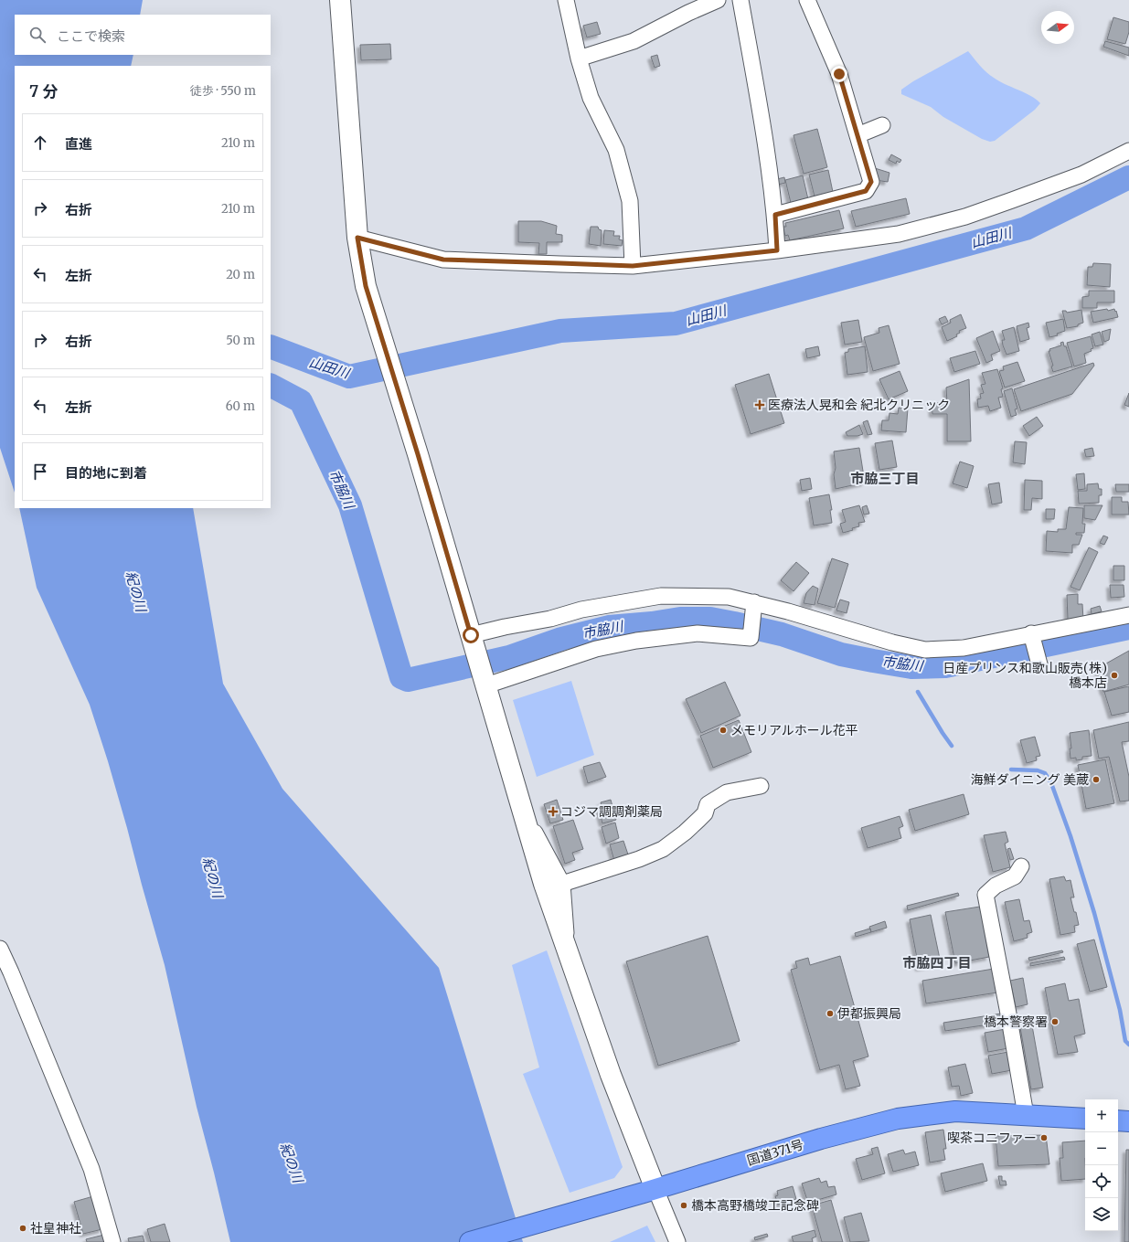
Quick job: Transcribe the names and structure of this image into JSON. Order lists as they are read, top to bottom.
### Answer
{
  "streets": {
    "highway": ["国道371号"]
  },
  "districts": ["市脇三丁目", "市脇四丁目"],
  "water": ["山田川", "市脇川", "紀の川"],
  "places": {
    "health": ["医療法人晃和会 紀北クリニック", "コジマ調調剤薬局"],
    "other": [
      "日産プリンス和歌山販売(株) 橋本店",
      "メモリアルホール花平",
      "海鮮ダイニング 美蔵",
      "伊都振興局",
      "橋本警察署",
      "喫茶コニファー",
      "橋本高野橋竣工記念碑",
      "社皇神社"
    ]
  },
  "north": "right",
  "page": {
    "search": "ここで検索",
    "heading": ["7 分", "徒歩 · 550 m"],
    "list": [
      ["直進", "210 m"],
      ["右折", "210 m"],
      ["左折", "20 m"],
      ["右折", "50 m"],
      ["左折", "60 m"],
      "目的地に到着"
    ],
    "map_buttons": ["+", "−"]
  }
}
